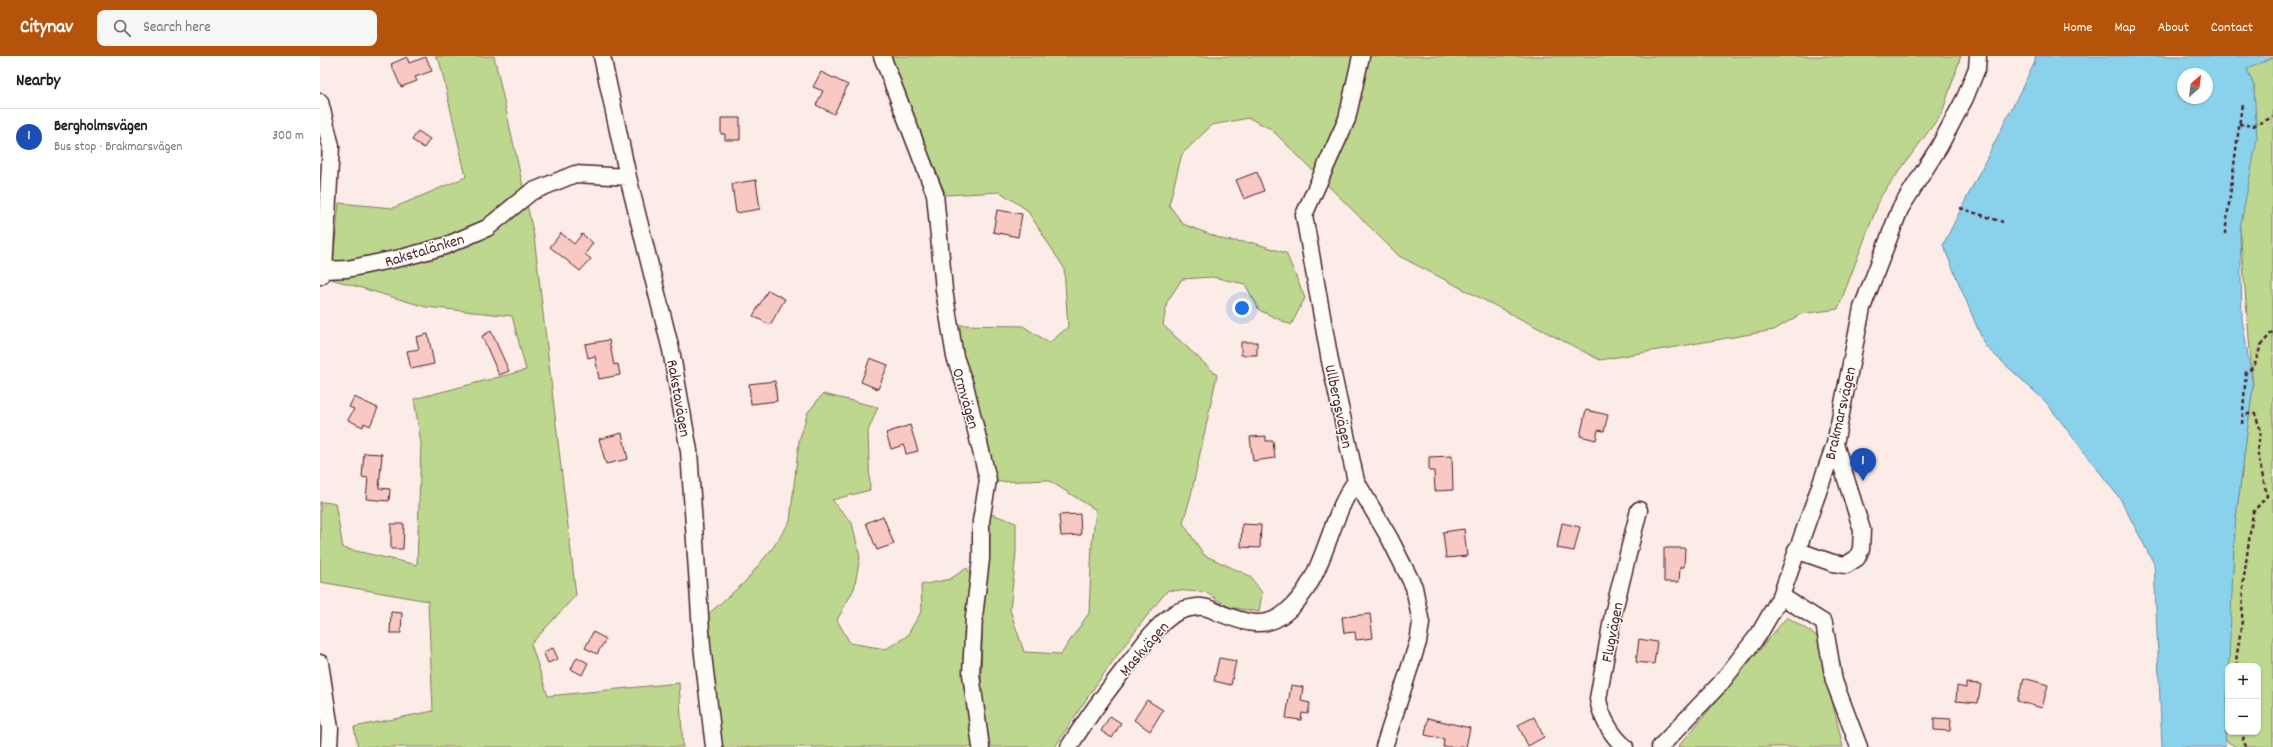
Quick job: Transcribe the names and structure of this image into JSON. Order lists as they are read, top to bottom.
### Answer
{
  "streets": {
    "street": [
      "Rakstalänken",
      "Rakstavägen",
      "Ormvägen",
      "Ullbergsvägen",
      "Brakmarsvägen",
      "Flugvägen",
      "Maskvägen"
    ]
  },
  "crossings": [
    ["Rakstalänken", "Rakstavägen"],
    ["Ullbergsvägen", "Maskvägen"]
  ],
  "north": "top right",
  "page": {
    "header": "Citynav",
    "search": "Search here",
    "nav": [
      "Home",
      "Map",
      "About",
      "Contact"
    ],
    "heading": "Nearby",
    "list": [
      {
        "mark": "1",
        "name": "Bergholmsvägen",
        "note": "Bus stop · Brakmarsvägen",
        "value": "300 m"
      }
    ],
    "pins": "1",
    "map_buttons": ["+", "−"]
  }
}
